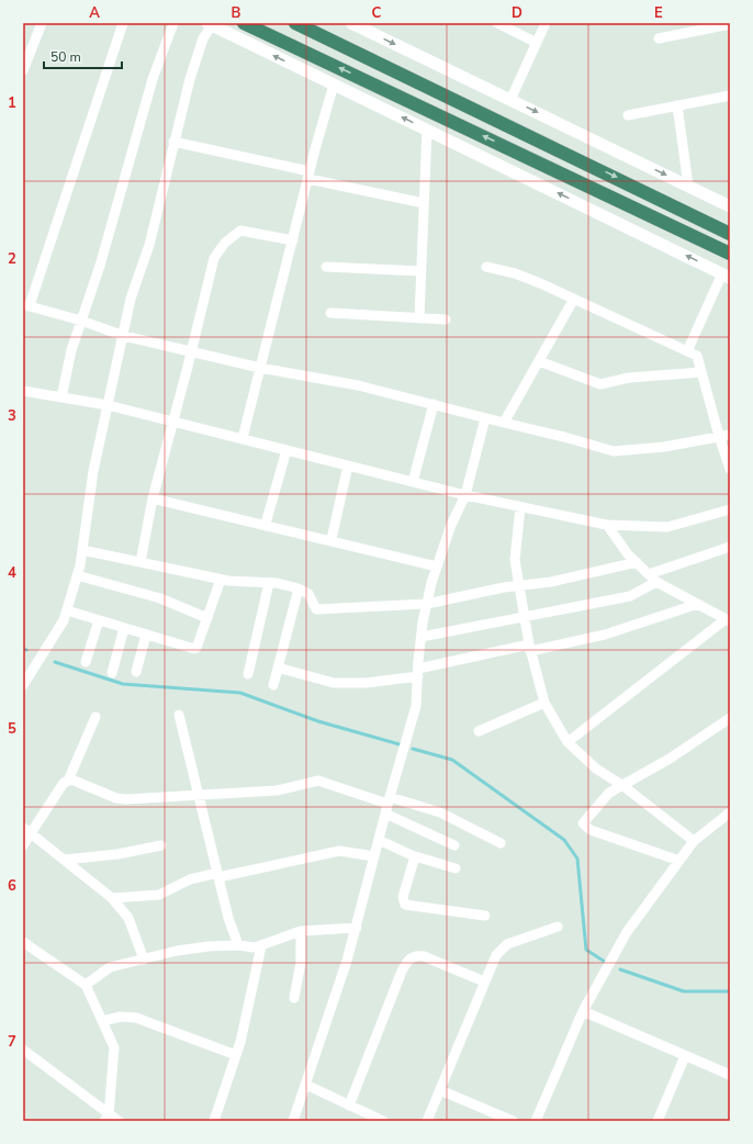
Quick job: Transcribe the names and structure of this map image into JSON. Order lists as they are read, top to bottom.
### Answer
{
  "scale_bar": "50 m",
  "grid": {
    "columns": [
      "A",
      "B",
      "C",
      "D",
      "E"
    ],
    "rows": [
      "1",
      "2",
      "3",
      "4",
      "5",
      "6",
      "7"
    ]
  }
}
